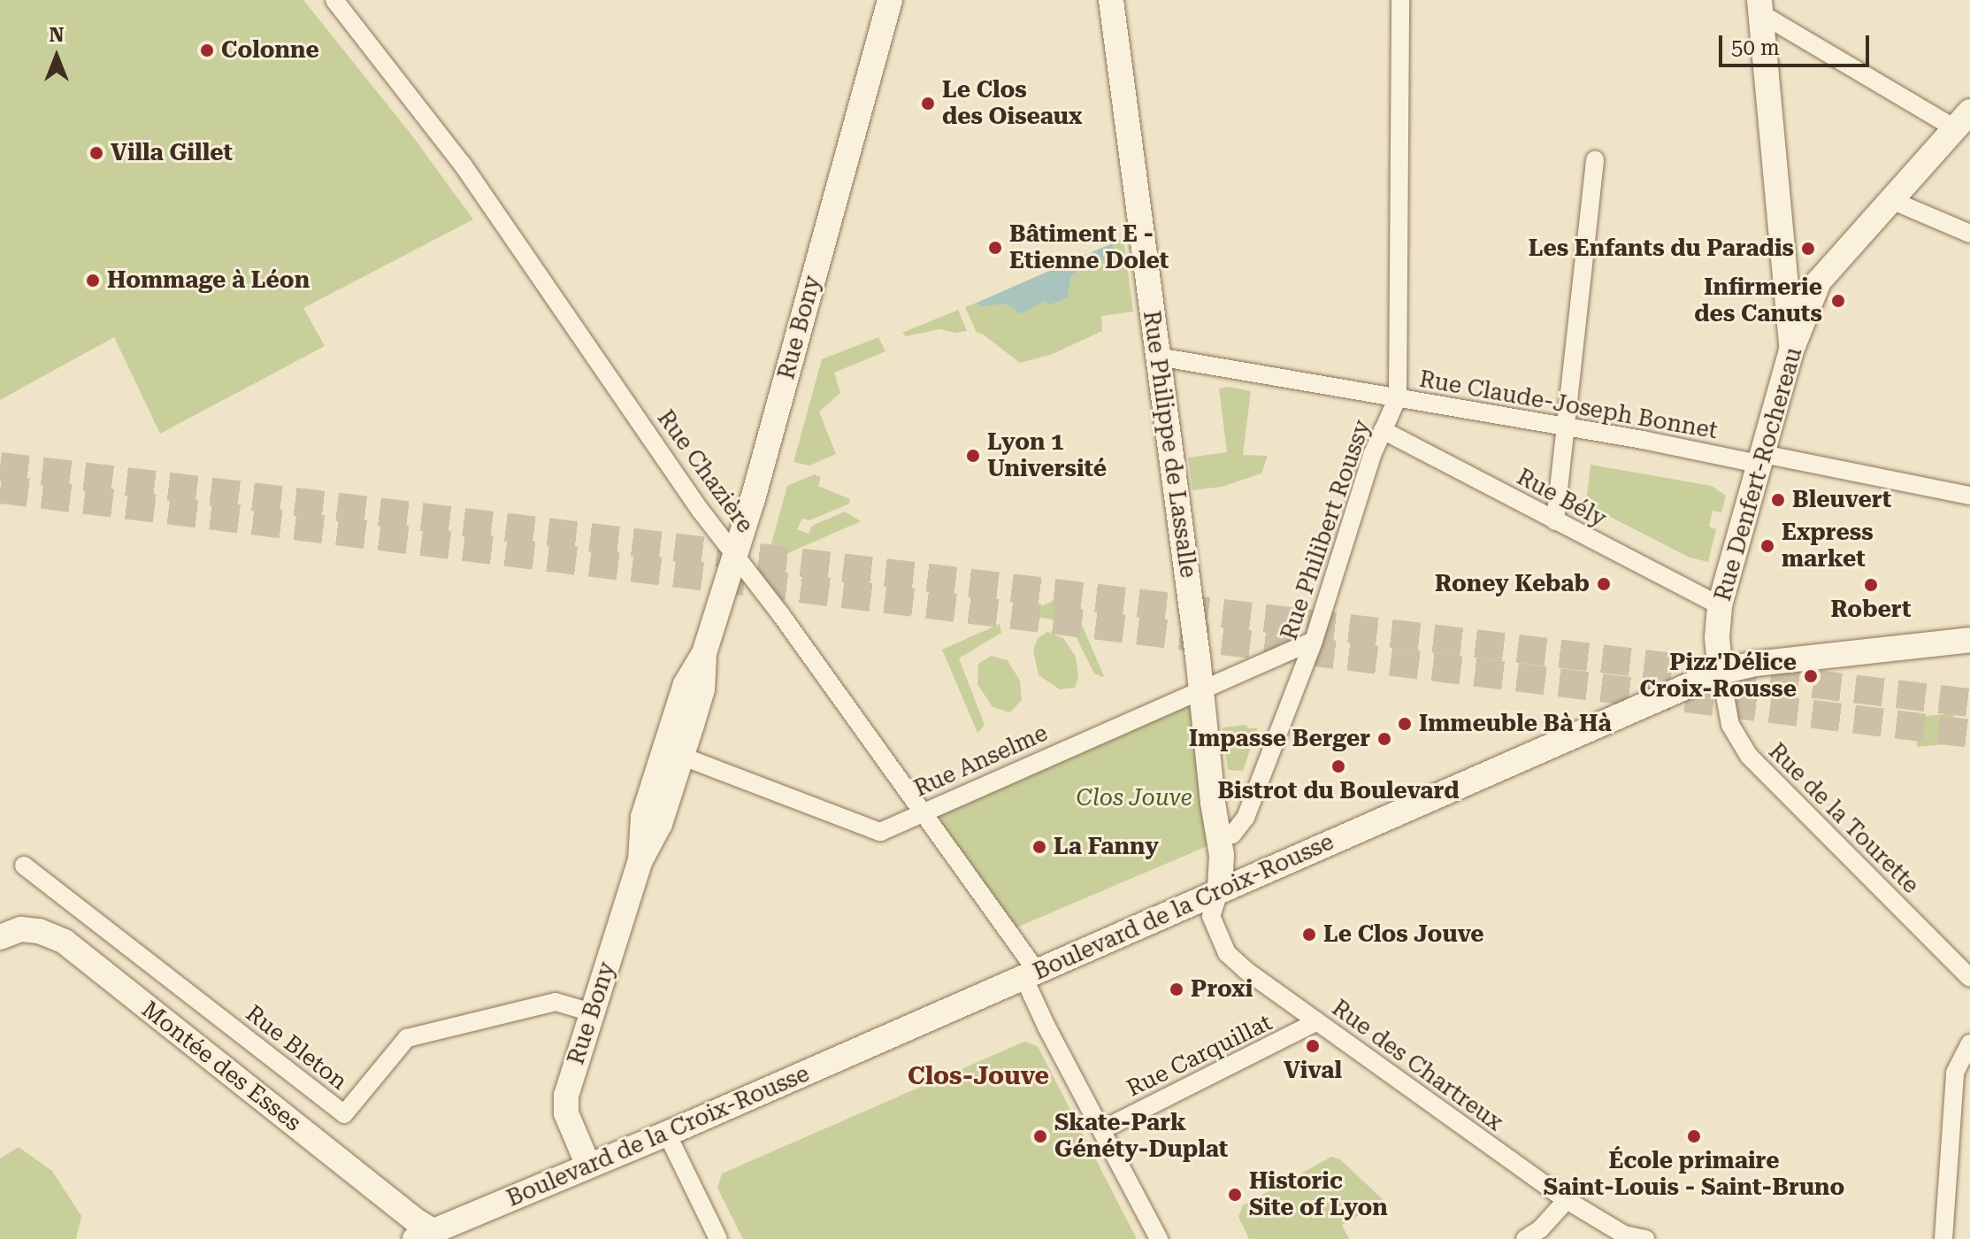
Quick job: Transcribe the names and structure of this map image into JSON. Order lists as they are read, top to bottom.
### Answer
{
  "streets": {
    "street": [
      "Rue Bony",
      "Rue Claude-Joseph Bonnet",
      "Rue Philippe de Lassalle",
      "Rue Chazière",
      "Rue Denfert-Rochereau",
      "Rue Bély",
      "Rue Philibert Roussy",
      "Rue Anselme",
      "Rue de la Tourette",
      "Boulevard de la Croix-Rousse",
      "Rue Bleton",
      "Rue Carquillat",
      "Rue des Chartreux",
      "Montée des Esses"
    ]
  },
  "crossings": [
    ["Rue Bony", "Rue Chazière"],
    ["Rue Bony", "Rue Anselme"],
    ["Rue Bony", "Boulevard de la Croix-Rousse"],
    ["Rue Bony", "Rue Bleton"],
    ["Rue Claude-Joseph Bonnet", "Rue Philippe de Lassalle"],
    ["Rue Claude-Joseph Bonnet", "Rue Denfert-Rochereau"],
    ["Rue Claude-Joseph Bonnet", "Rue Philibert Roussy"],
    ["Rue Philippe de Lassalle", "Rue Philibert Roussy"],
    ["Rue Philippe de Lassalle", "Rue Anselme"],
    ["Rue Philippe de Lassalle", "Boulevard de la Croix-Rousse"],
    ["Rue Philippe de Lassalle", "Rue des Chartreux"],
    ["Rue Chazière", "Rue Anselme"],
    ["Rue Chazière", "Boulevard de la Croix-Rousse"],
    ["Rue Chazière", "Rue Carquillat"],
    ["Rue Denfert-Rochereau", "Rue Bély"],
    ["Rue Denfert-Rochereau", "Rue de la Tourette"],
    ["Rue Denfert-Rochereau", "Boulevard de la Croix-Rousse"],
    ["Rue Bély", "Rue Philibert Roussy"],
    ["Rue Philibert Roussy", "Rue Anselme"],
    ["Rue de la Tourette", "Boulevard de la Croix-Rousse"],
    ["Boulevard de la Croix-Rousse", "Rue des Chartreux"],
    ["Boulevard de la Croix-Rousse", "Montée des Esses"],
    ["Rue Carquillat", "Rue des Chartreux"]
  ],
  "districts": ["Clos-Jouve"],
  "parks": ["Clos Jouve"],
  "places": [
    "Colonne",
    "Le Clos des Oiseaux",
    "Villa Gillet",
    "Bâtiment E - Etienne Dolet",
    "Les Enfants du Paradis",
    "Hommage à Léon",
    "Infirmerie des Canuts",
    "Lyon 1 Université",
    "Bleuvert",
    "Express market",
    "Roney Kebab",
    "Robert",
    "Pizz'Délice Croix-Rousse",
    "Immeuble Bà Hà",
    "Impasse Berger",
    "Bistrot du Boulevard",
    "La Fanny",
    "Le Clos Jouve",
    "Proxi",
    "Vival",
    "Skate-Park Généty-Duplat",
    "École primaire Saint-Louis - Saint-Bruno",
    "Historic Site of Lyon"
  ],
  "scale_bar": "50 m",
  "north": "top"
}
